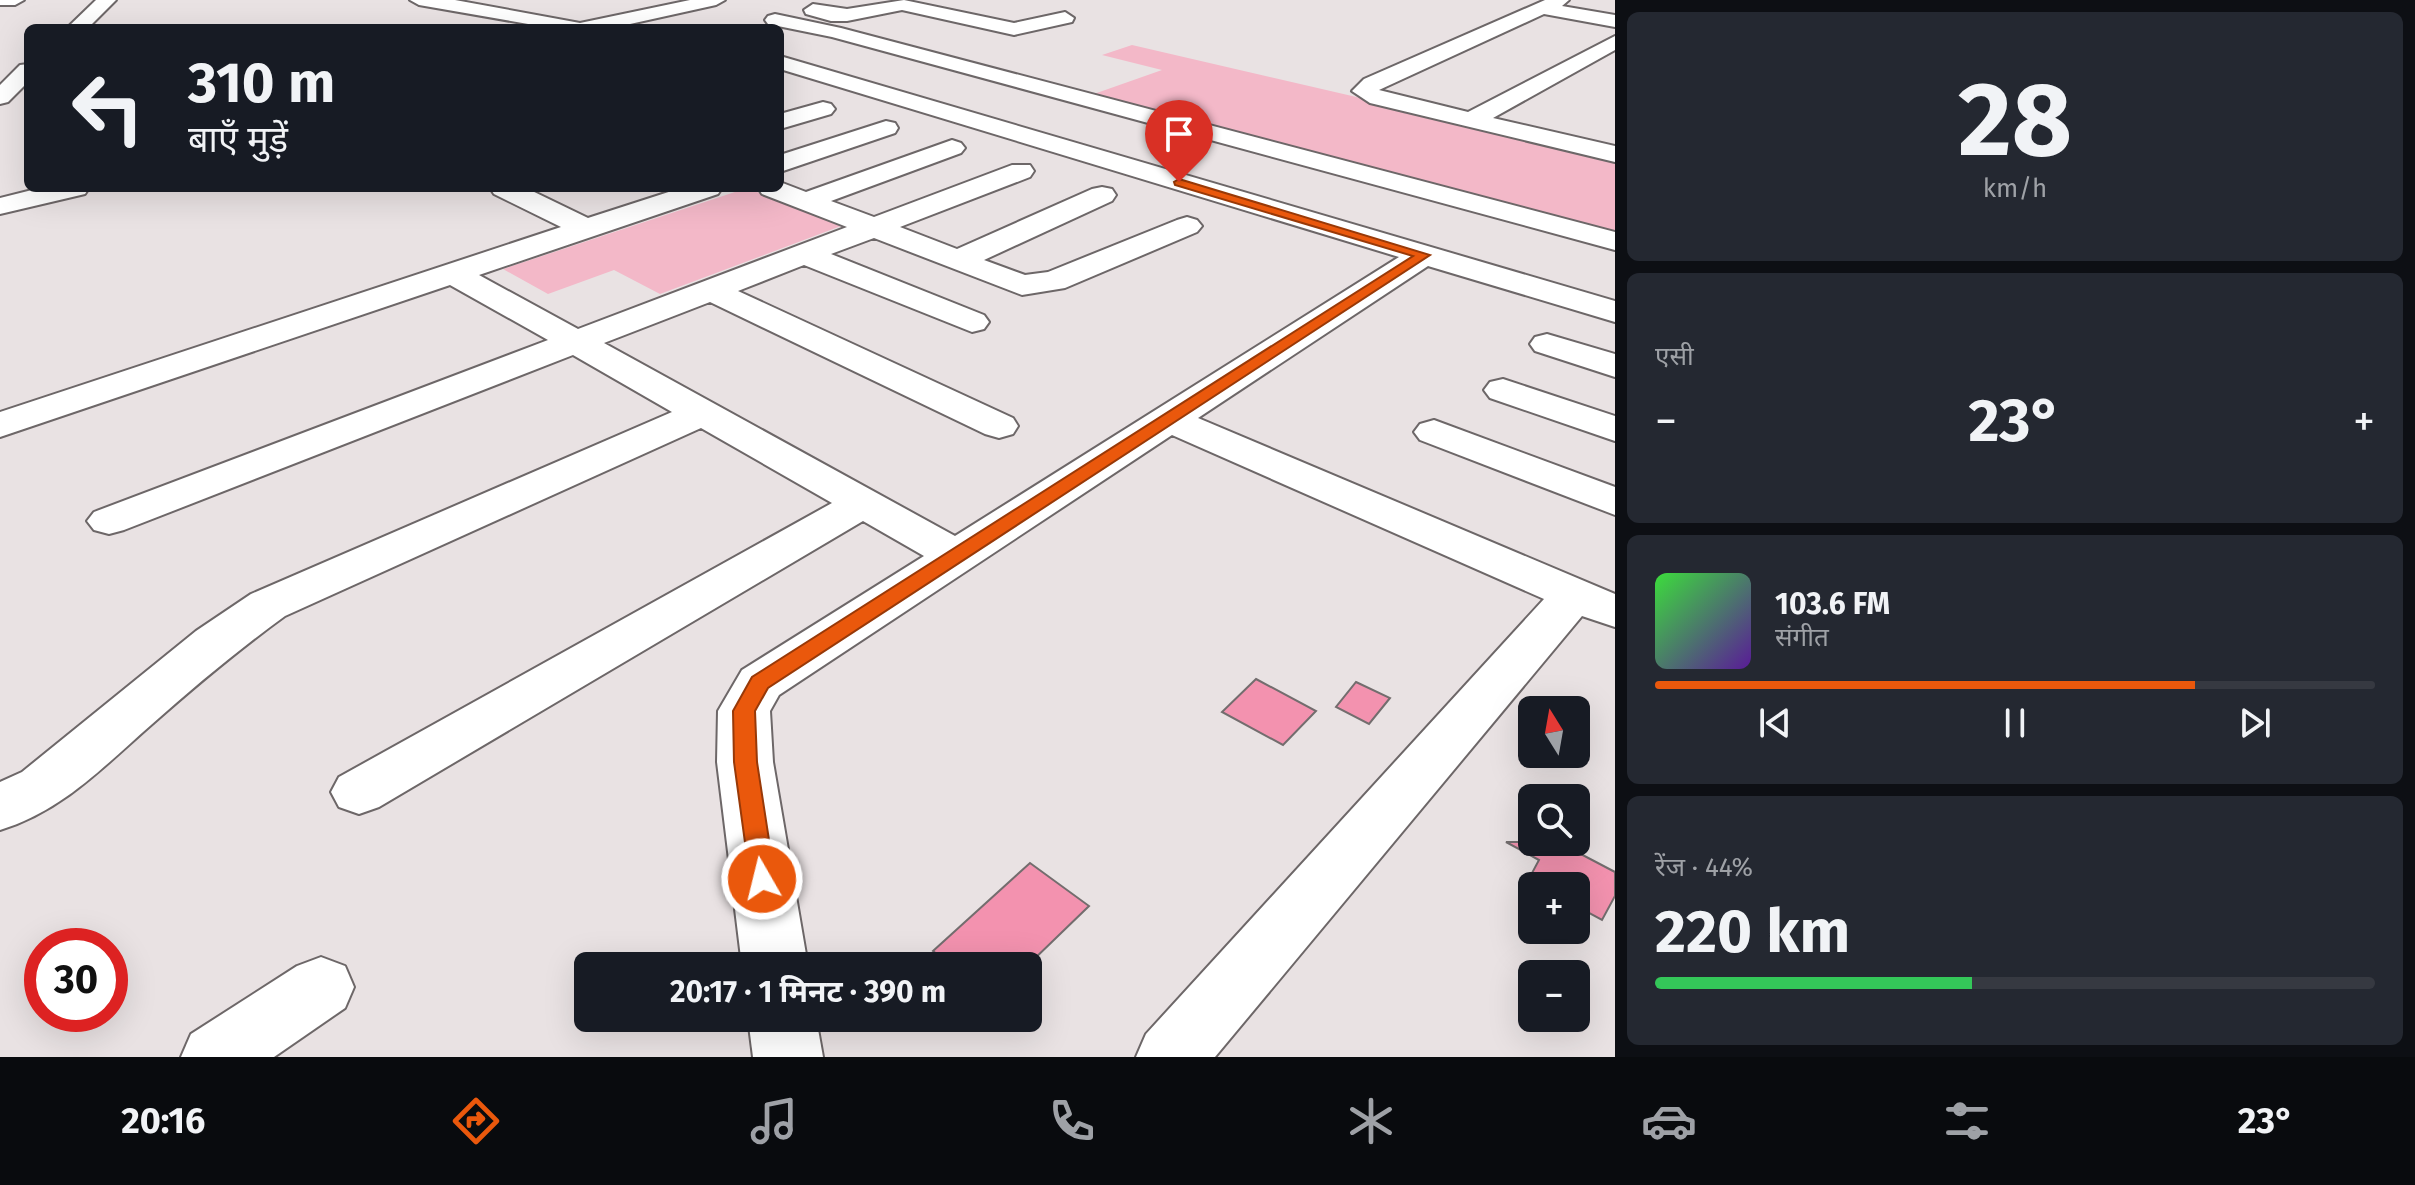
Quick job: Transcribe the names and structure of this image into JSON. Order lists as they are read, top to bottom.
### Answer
{
  "north": "top",
  "page": {
    "tile": [
      ["28", "km/h"],
      "एसी",
      ["रेंज · 44%", "220 km"]
    ],
    "turn": ["310 m", "बाएँ मुड़ें"],
    "heat": ["−", "23°", "+"],
    "song": ["103.6 FM", "संगीत"],
    "map_buttons": ["+", "−"],
    "limit": "30",
    "trip": "20:17 · 1 मिनट · 390 m",
    "tabs": ["20:16", "23°"]
  }
}
